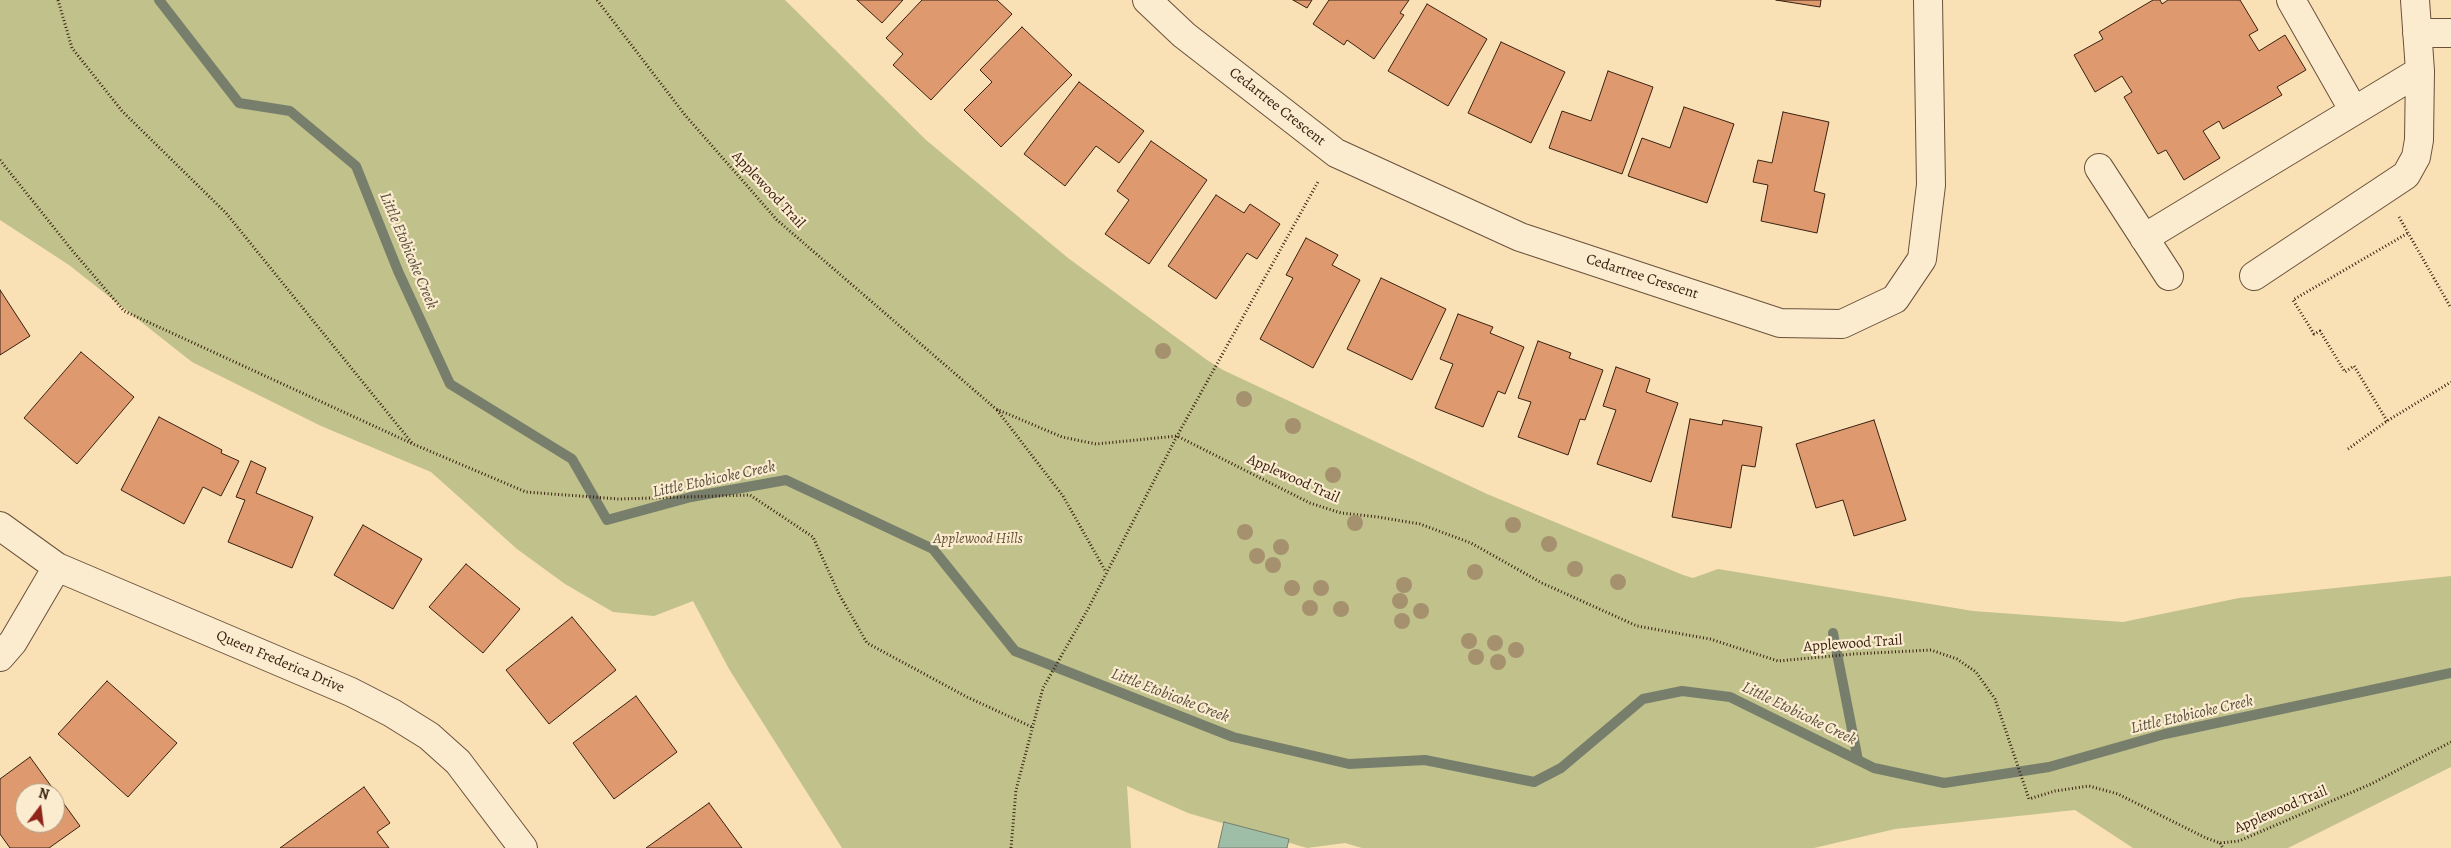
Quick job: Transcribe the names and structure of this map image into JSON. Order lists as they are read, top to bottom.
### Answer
{
  "streets": {
    "street": ["Cedartree Crescent", "Queen Frederica Drive"],
    "path": ["Applewood Trail"]
  },
  "water": ["Little Etobicoke Creek"],
  "parks": ["Applewood Hills"],
  "north": "top"
}
